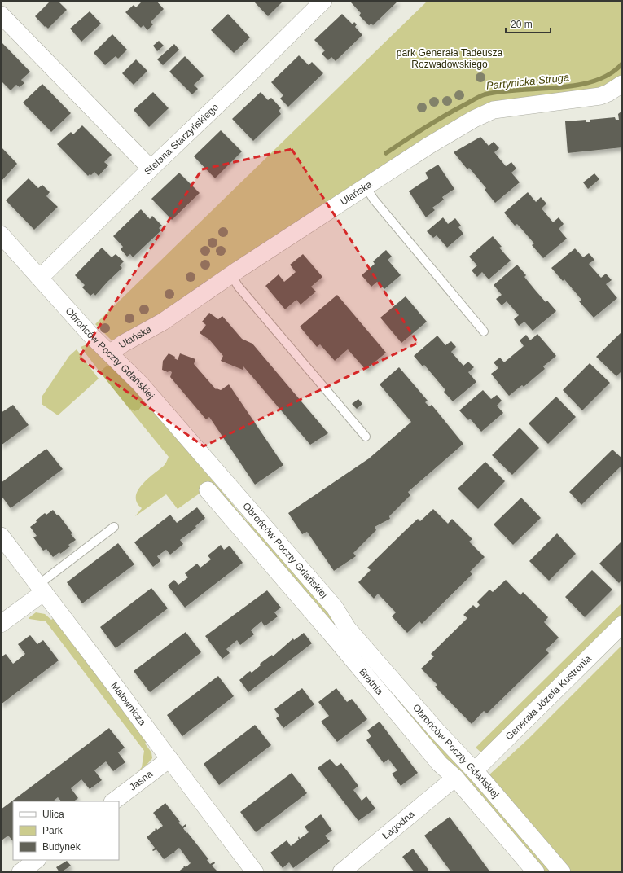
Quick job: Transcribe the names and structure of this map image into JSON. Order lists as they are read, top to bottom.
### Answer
{
  "streets": {
    "street": [
      "Stefana Starzyńskiego",
      "Ułańska",
      "Obrońców Poczty Gdańskiej",
      "Bratnia",
      "Generała Józefa Kustronia",
      "Malownicza",
      "Jasna",
      "Łagodna"
    ]
  },
  "crossings": [
    ["Stefana Starzyńskiego", "Obrońców Poczty Gdańskiej"],
    ["Ułańska", "Obrońców Poczty Gdańskiej"],
    ["Obrońców Poczty Gdańskiej", "Generała Józefa Kustronia"],
    ["Bratnia", "Łagodna"],
    ["Malownicza", "Jasna"]
  ],
  "water": ["Partynicka Struga"],
  "parks": ["park Generała Tadeusza Rozwadowskiego"],
  "legend": ["Ulica", "Park", "Budynek"],
  "scale_bar": "20 m"
}
